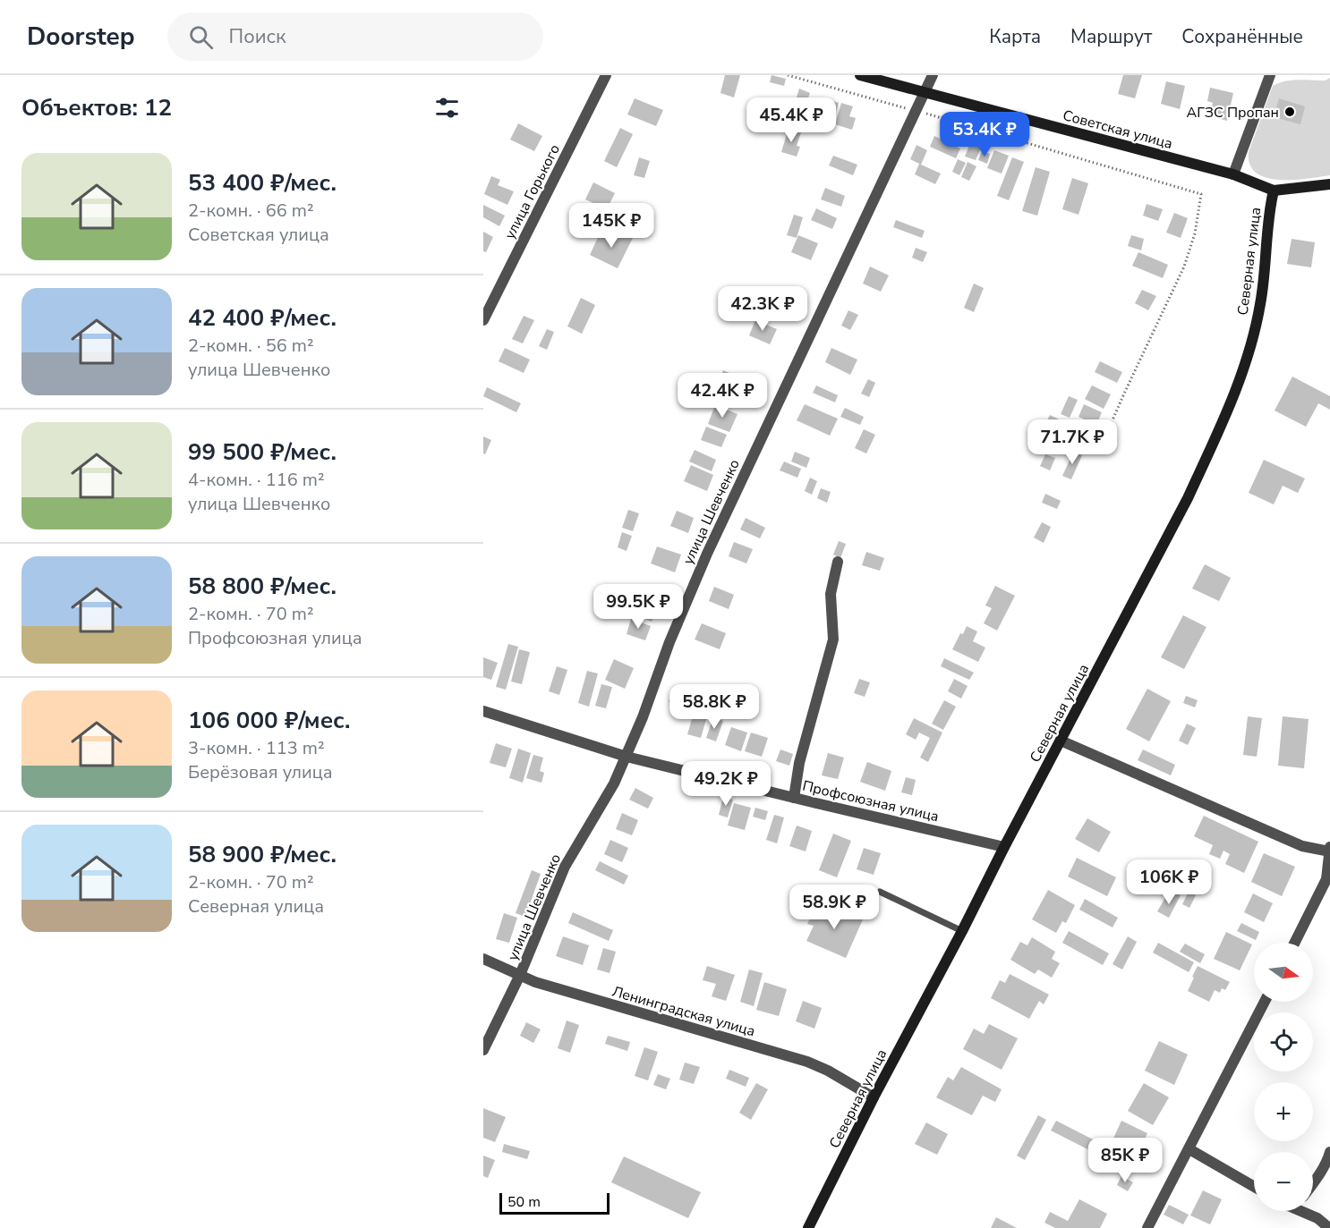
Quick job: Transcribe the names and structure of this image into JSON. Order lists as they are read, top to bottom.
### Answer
{
  "streets": {
    "street": [
      "Советская улица",
      "улица Горького",
      "Северная улица",
      "улица Шевченко",
      "Профсоюзная улица",
      "Ленинградская улица"
    ]
  },
  "crossings": [
    ["Советская улица", "Северная улица"],
    ["Советская улица", "улица Шевченко"],
    ["Северная улица", "Профсоюзная улица"],
    ["Северная улица", "Ленинградская улица"],
    ["улица Шевченко", "Профсоюзная улица"],
    ["улица Шевченко", "Ленинградская улица"]
  ],
  "places": ["АГЗС Пропан"],
  "scale_bar": "50 m",
  "north": "right",
  "page": {
    "header": "Doorstep",
    "search": "Поиск",
    "nav": ["Карта", "Маршрут", "Сохранённые"],
    "heading": "Объектов: 12",
    "price": [
      "45.4K ₽",
      "53.4K ₽",
      "145K ₽",
      "42.3K ₽",
      "42.4K ₽",
      "71.7K ₽",
      "99.5K ₽",
      "58.8K ₽",
      "49.2K ₽",
      "106K ₽",
      "58.9K ₽",
      "85K ₽"
    ],
    "list": [
      {
        "name": "53 400 ₽/мес.",
        "note": "2-комн. · 66 m² · Советская улица"
      },
      {
        "name": "42 400 ₽/мес.",
        "note": "2-комн. · 56 m² · улица Шевченко"
      },
      {
        "name": "99 500 ₽/мес.",
        "note": "4-комн. · 116 m² · улица Шевченко"
      },
      {
        "name": "58 800 ₽/мес.",
        "note": "2-комн. · 70 m² · Профсоюзная улица"
      },
      {
        "name": "106 000 ₽/мес.",
        "note": "3-комн. · 113 m² · Берёзовая улица"
      },
      {
        "name": "58 900 ₽/мес.",
        "note": "2-комн. · 70 m² · Северная улица"
      }
    ],
    "map_buttons": ["+", "−"],
    "scale": "50 m"
  }
}
